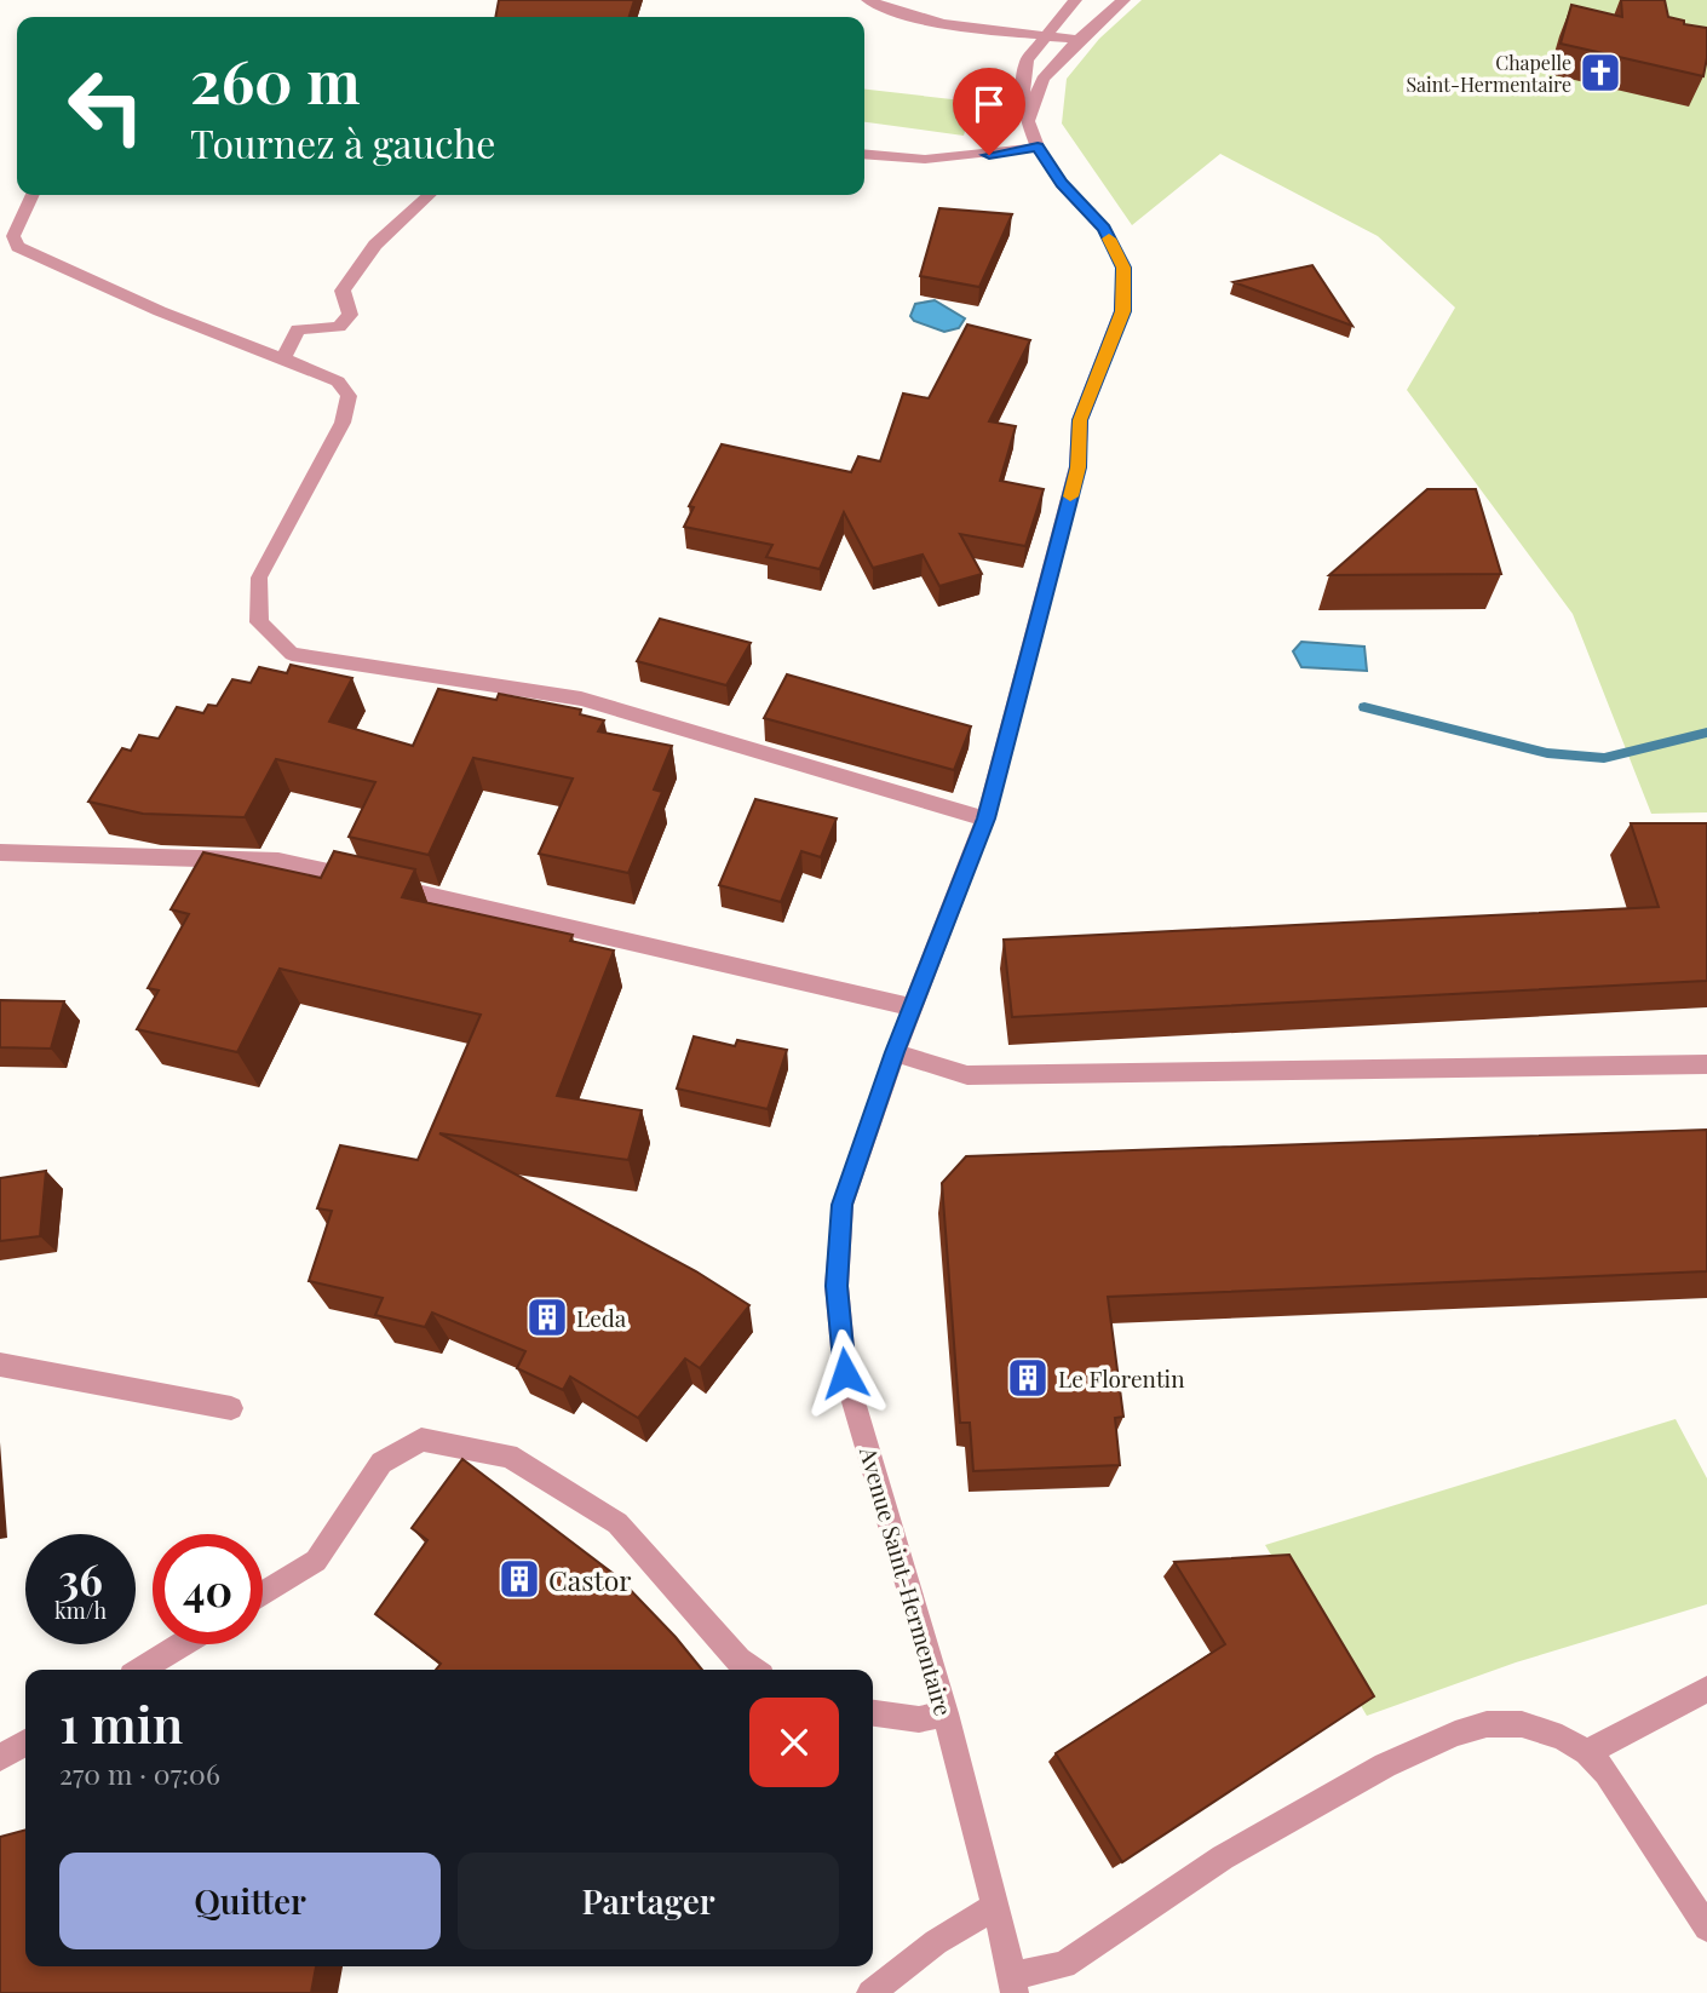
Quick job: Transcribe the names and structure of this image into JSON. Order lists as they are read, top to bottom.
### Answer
{
  "streets": {
    "street": ["Avenue Saint-Hermentaire"]
  },
  "places": {
    "church": ["Chapelle Saint-Hermentaire"],
    "building": ["Leda", "Le Florentin", "Castor"]
  },
  "page": {
    "turn": ["260 m", "Tournez à gauche"],
    "speed": "36 km/h",
    "limit": "40",
    "heading": ["1 min", "270 m · 07:06"],
    "buttons": ["Quitter", "Partager"]
  }
}
